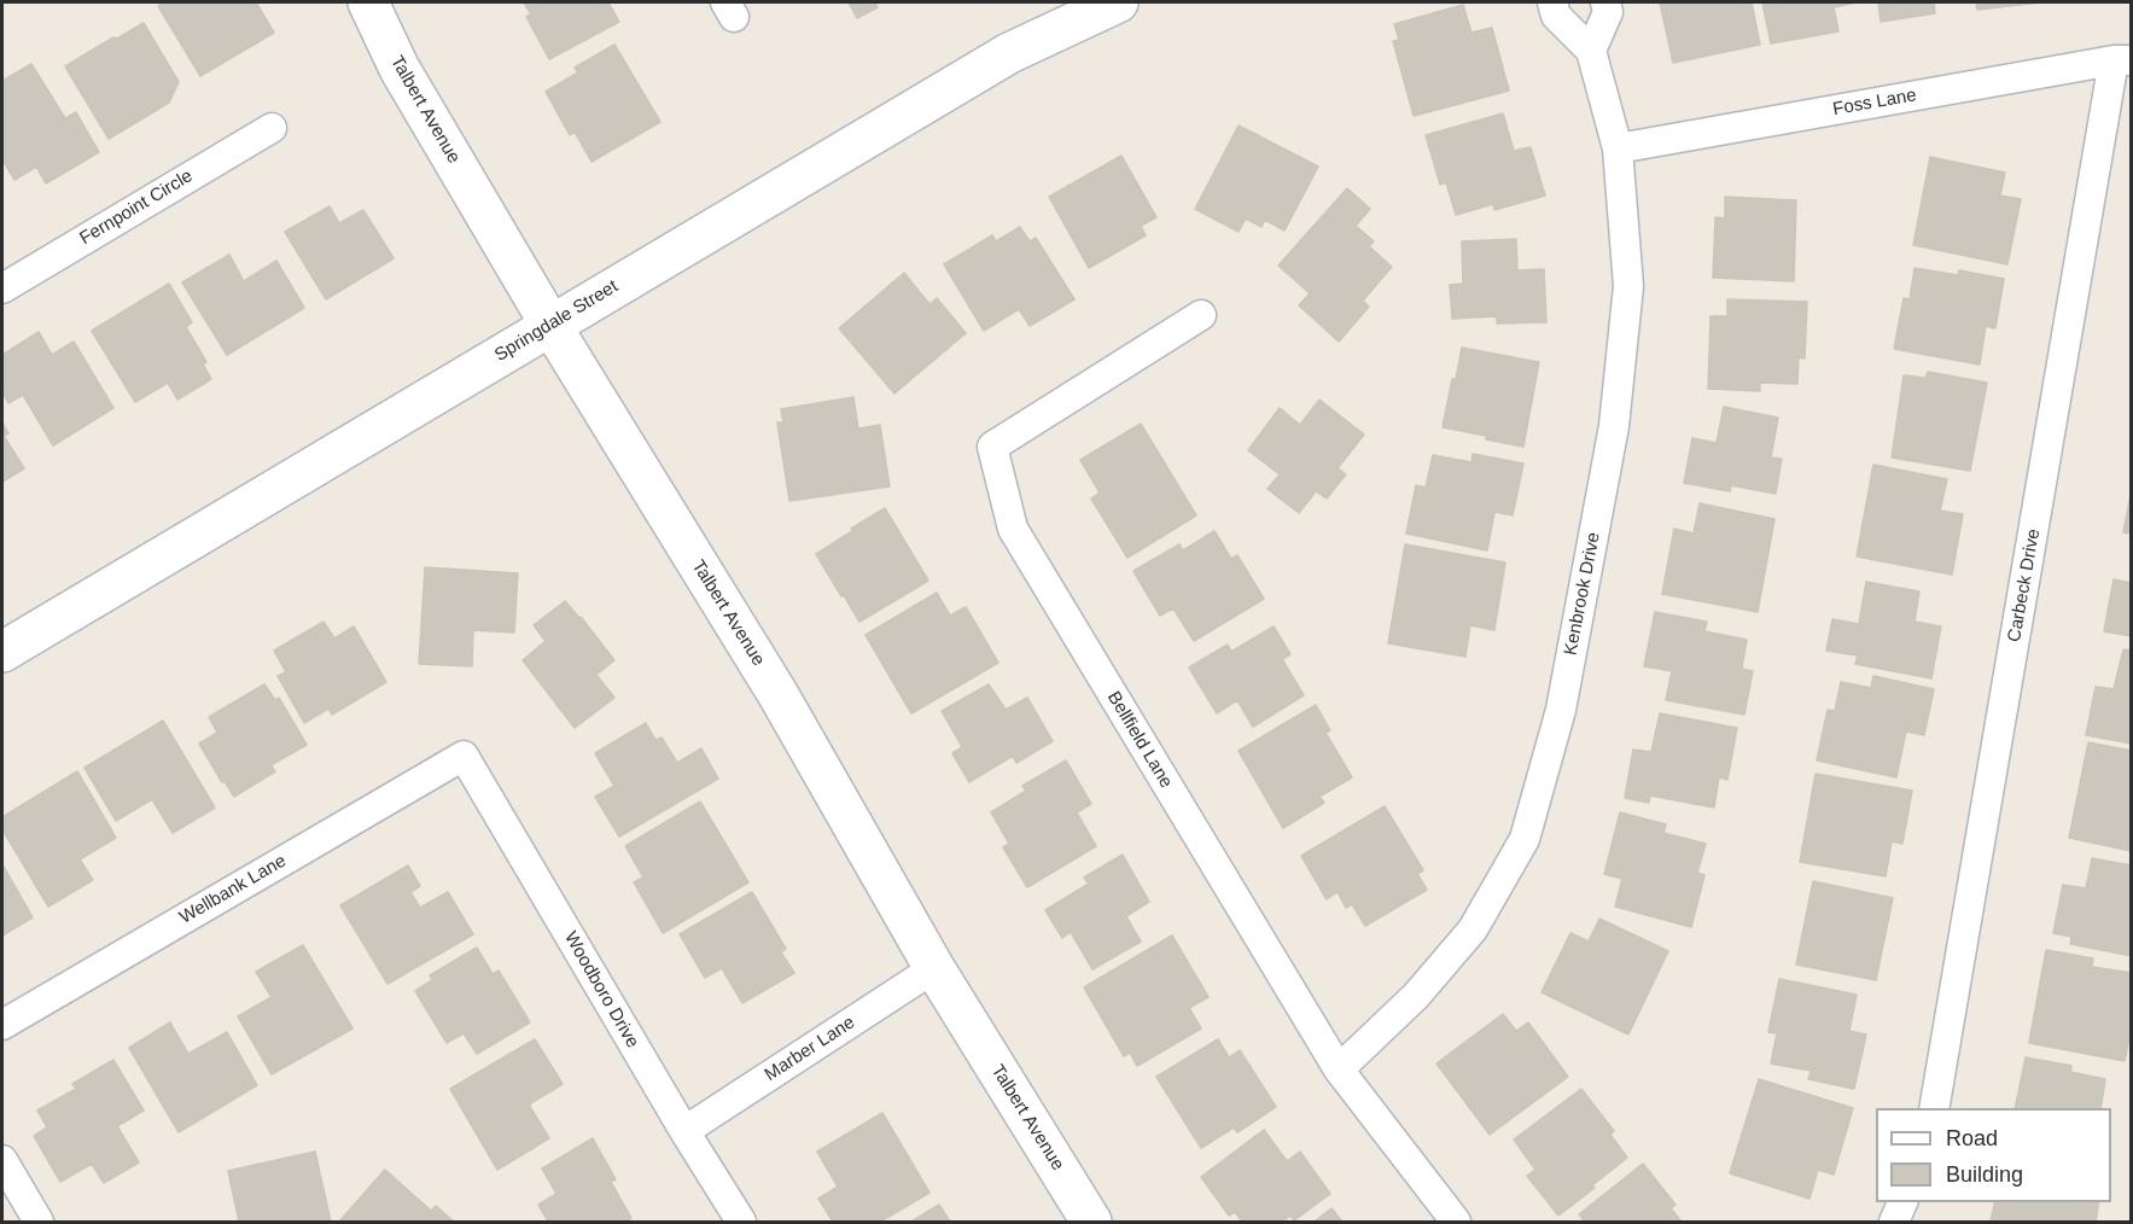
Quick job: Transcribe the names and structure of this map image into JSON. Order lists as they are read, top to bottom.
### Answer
{
  "streets": {
    "street": [
      "Foss Lane",
      "Talbert Avenue",
      "Fernpoint Circle",
      "Springdale Street",
      "Carbeck Drive",
      "Kenbrook Drive",
      "Bellfield Lane",
      "Wellbank Lane",
      "Woodboro Drive",
      "Marber Lane"
    ]
  },
  "crossings": [
    ["Foss Lane", "Carbeck Drive"],
    ["Foss Lane", "Kenbrook Drive"],
    ["Talbert Avenue", "Springdale Street"],
    ["Talbert Avenue", "Marber Lane"],
    ["Kenbrook Drive", "Bellfield Lane"],
    ["Wellbank Lane", "Woodboro Drive"],
    ["Woodboro Drive", "Marber Lane"]
  ],
  "legend": ["Road", "Building"]
}
